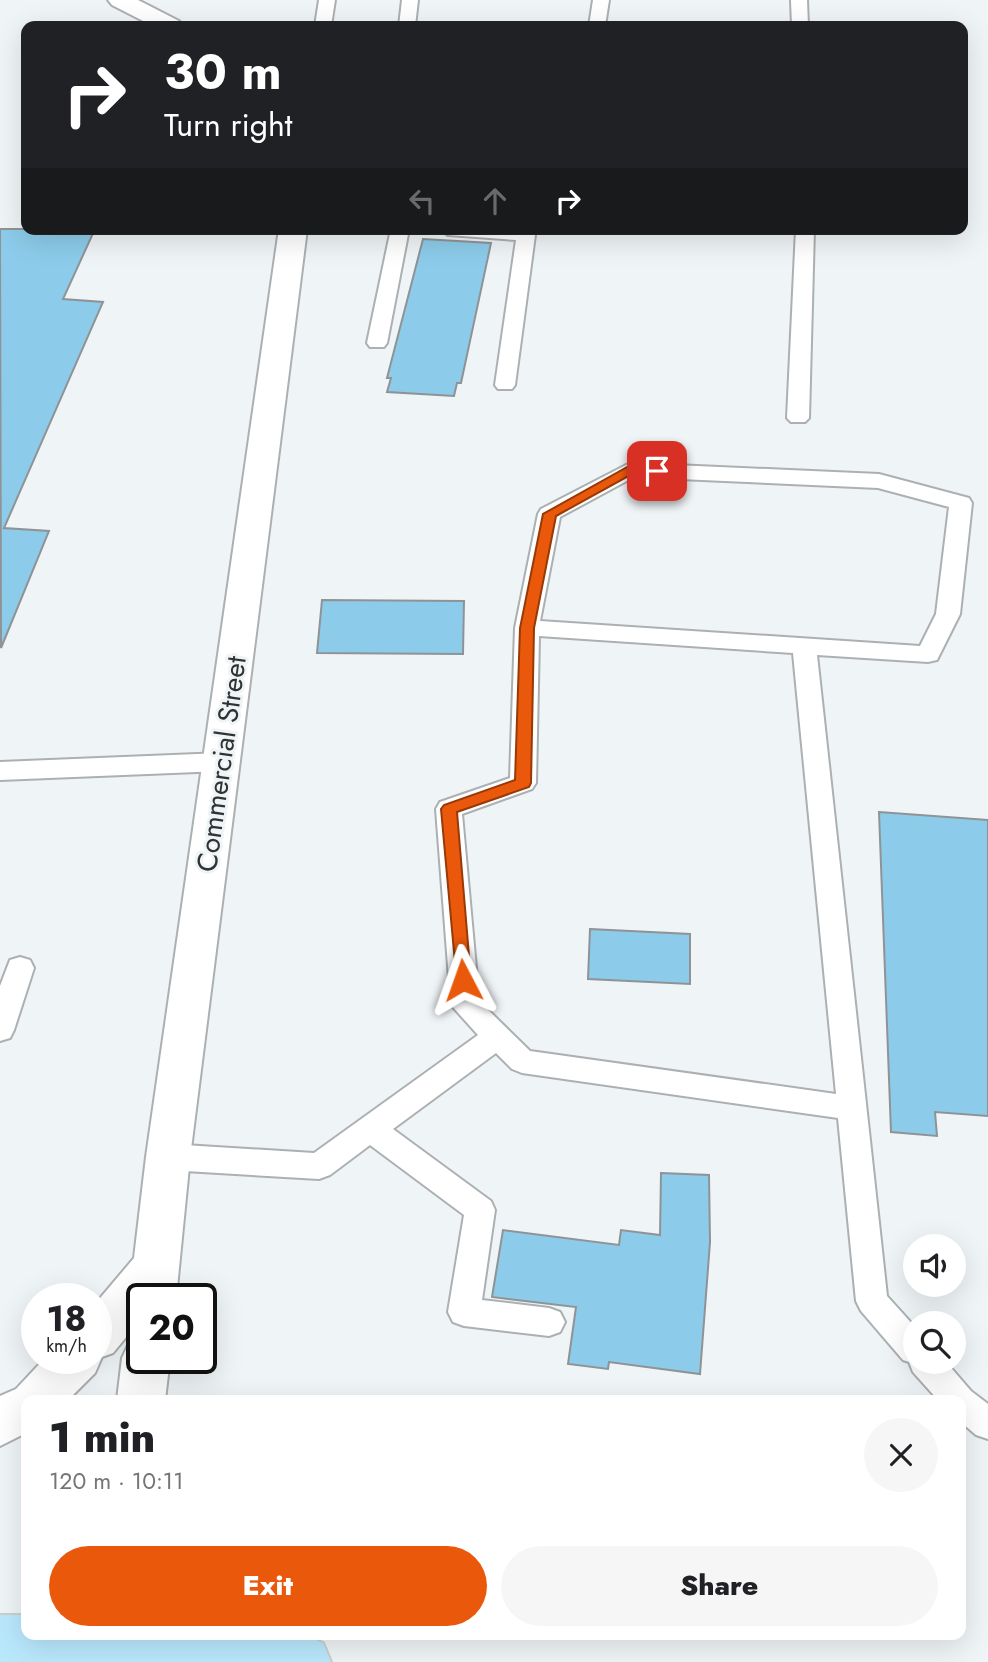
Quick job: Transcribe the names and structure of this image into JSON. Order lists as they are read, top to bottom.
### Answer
{
  "streets": {
    "main road": ["Commercial Street"]
  },
  "page": {
    "turn": ["30 m", "Turn right"],
    "speed": "18 km/h",
    "limit": "20",
    "heading": ["1 min", "120 m · 10:11"],
    "buttons": ["Exit", "Share"]
  }
}
